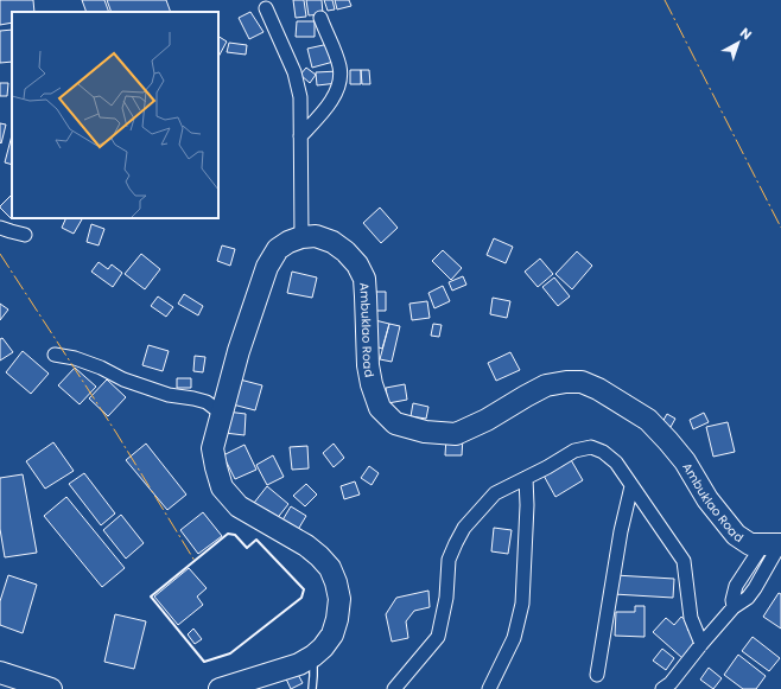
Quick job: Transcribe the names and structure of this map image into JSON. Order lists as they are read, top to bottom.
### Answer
{
  "streets": {
    "main road": ["Ambuklao Road"]
  },
  "north": "top right"
}
